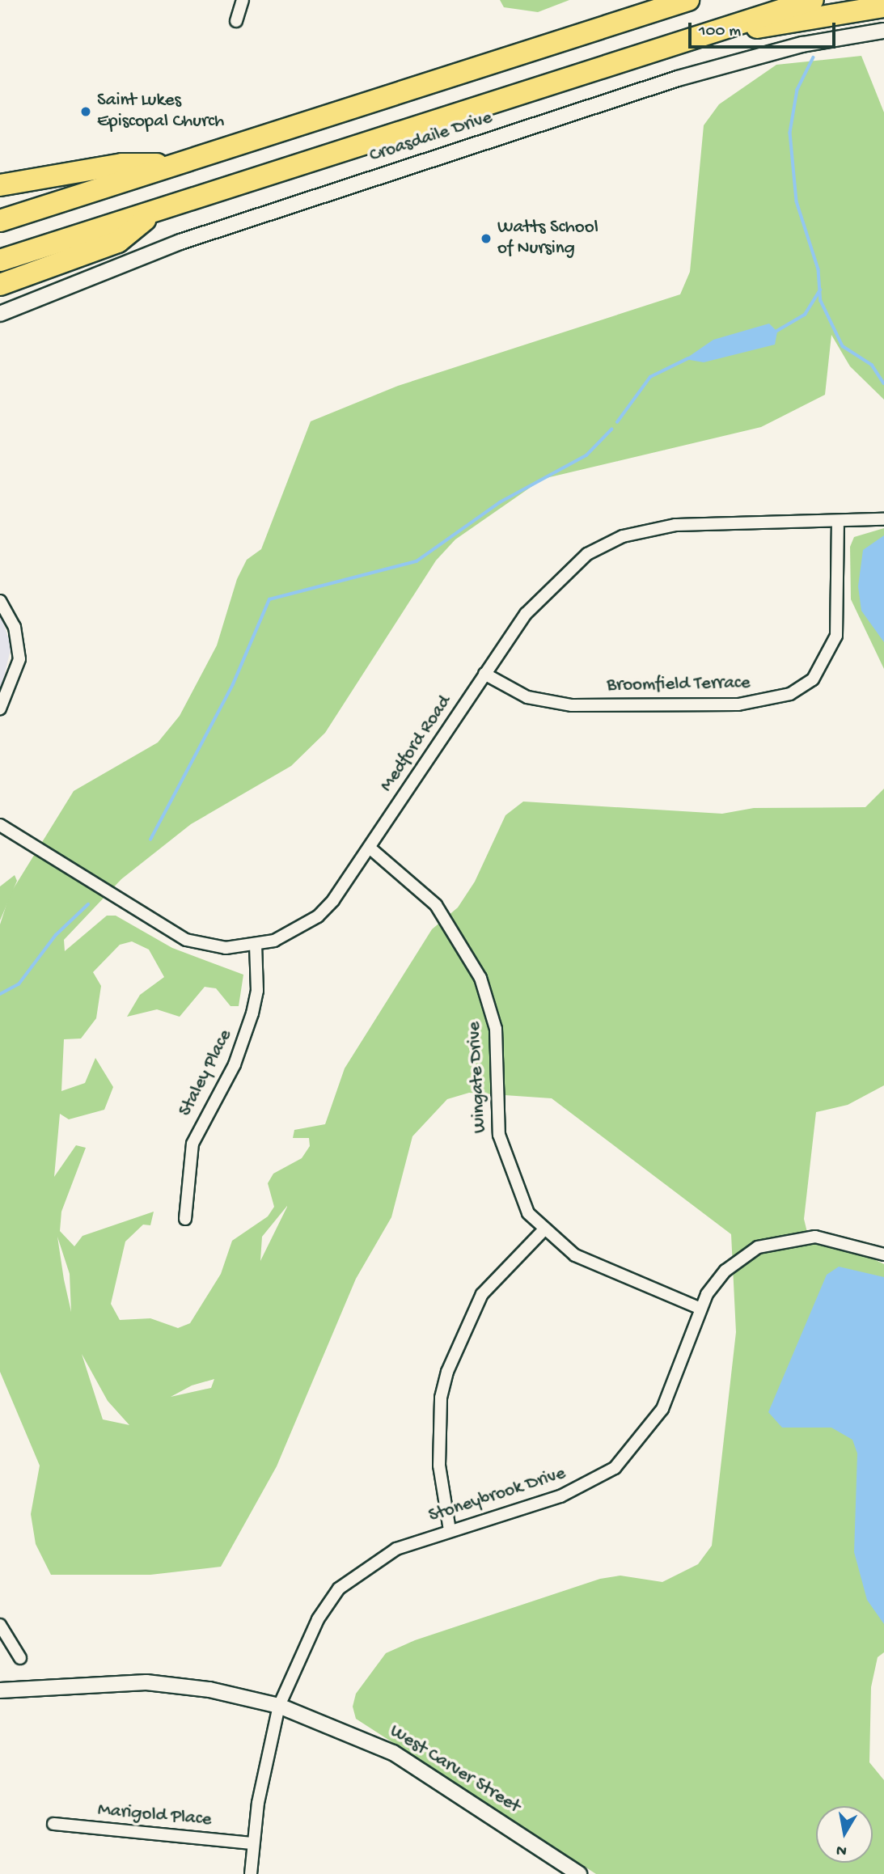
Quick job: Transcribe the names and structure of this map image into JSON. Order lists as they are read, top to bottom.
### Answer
{
  "streets": {
    "street": [
      "Croasdaile Drive",
      "Broomfield Terrace",
      "Medford Road",
      "Staley Place",
      "Wingate Drive",
      "Stoneybrook Drive",
      "West Carver Street",
      "Marigold Place"
    ]
  },
  "crossings": [
    ["Broomfield Terrace", "Medford Road"],
    ["Medford Road", "Staley Place"],
    ["Medford Road", "Wingate Drive"],
    ["Wingate Drive", "Stoneybrook Drive"],
    ["Stoneybrook Drive", "West Carver Street"],
    ["Stoneybrook Drive", "Marigold Place"]
  ],
  "places": ["Saint Lukes Episcopal Church", "Watts School of Nursing"],
  "scale_bar": "100 m",
  "north": "bottom"
}
